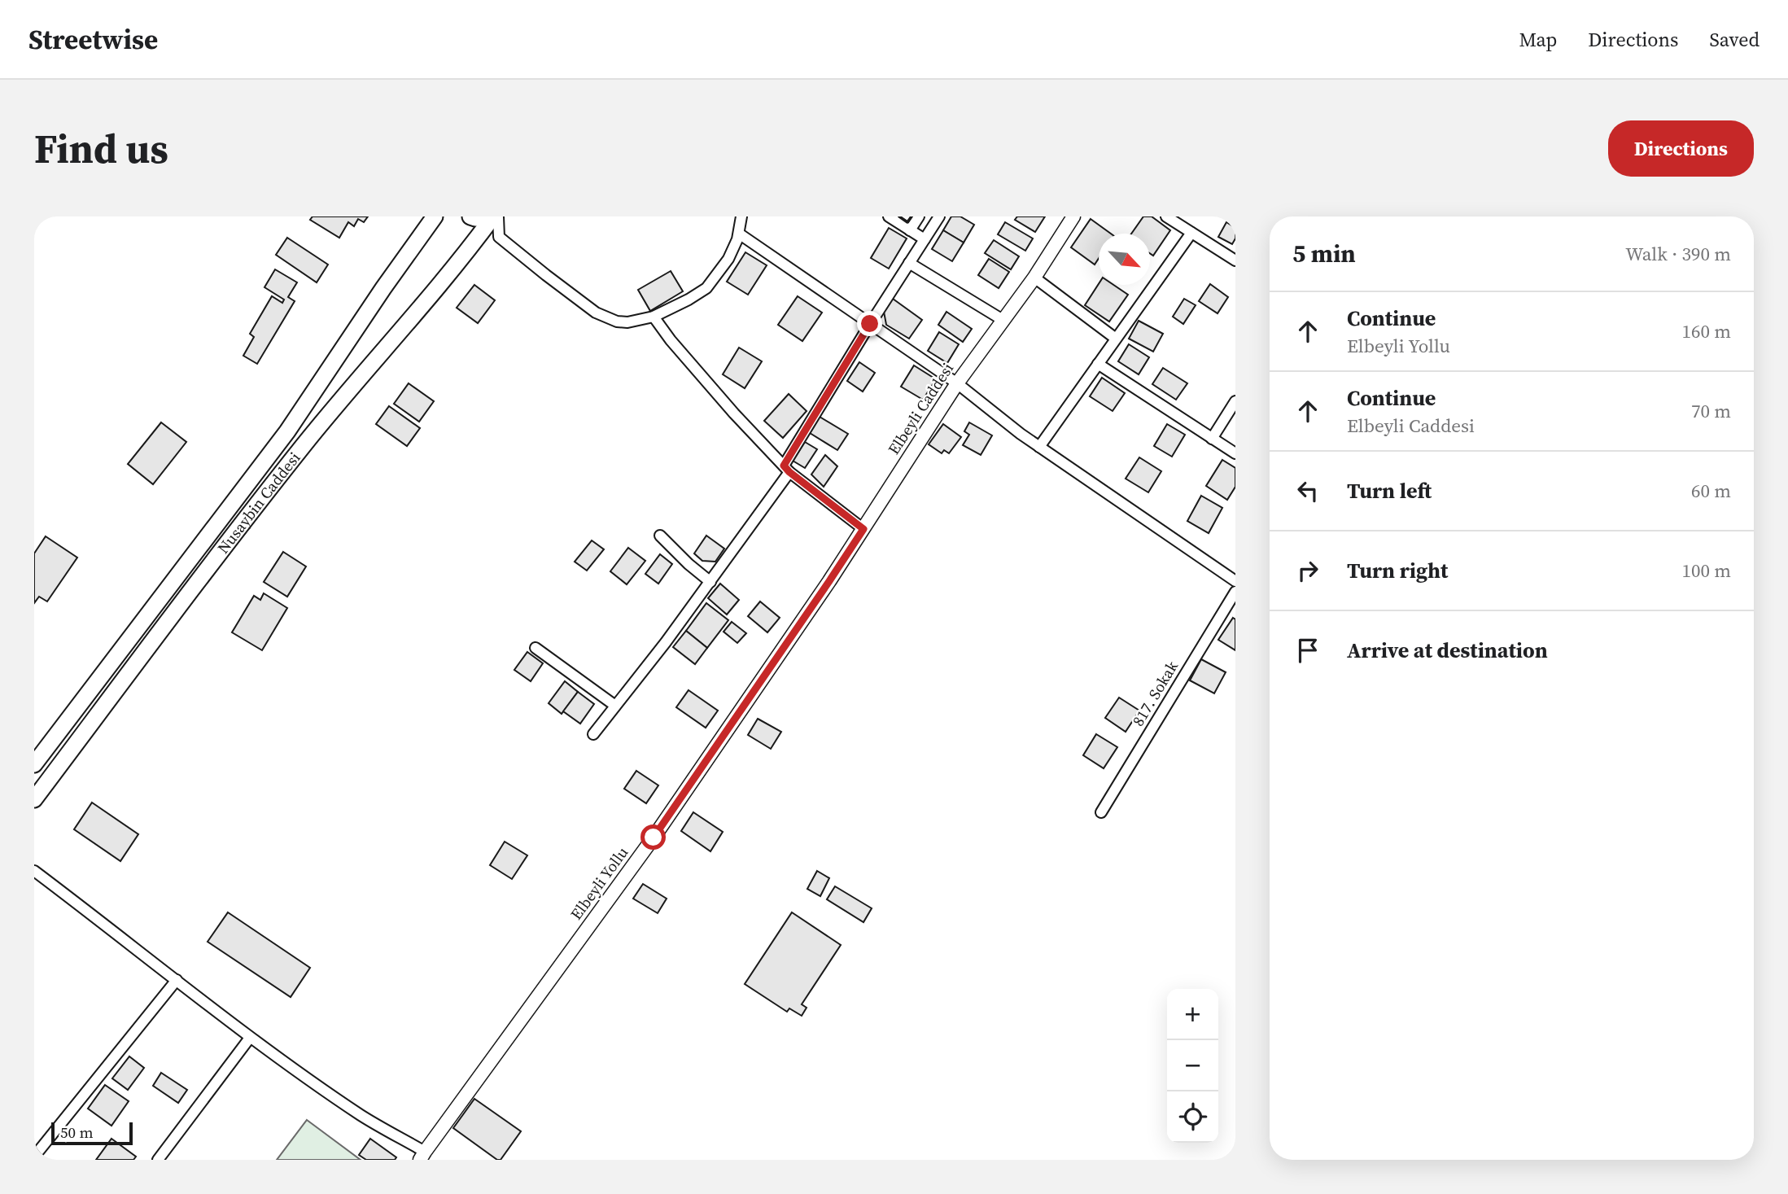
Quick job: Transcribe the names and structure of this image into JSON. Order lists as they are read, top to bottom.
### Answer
{
  "streets": {
    "highway": ["Nusaybin Caddesi"],
    "street": ["Elbeyli Caddesi", "817. Sokak", "Elbeyli Yollu"]
  },
  "crossings": [
    ["Elbeyli Caddesi", "Elbeyli Yollu"]
  ],
  "scale_bar": "50 m",
  "north": "bottom right",
  "page": {
    "header": "Streetwise",
    "nav": ["Map", "Directions", "Saved"],
    "buttons": "Directions",
    "title": "Find us",
    "heading": ["5 min", "Walk · 390 m"],
    "list": [
      ["Continue", "Elbeyli Yollu", "160 m"],
      ["Continue", "Elbeyli Caddesi", "70 m"],
      ["Turn left", "60 m"],
      ["Turn right", "100 m"],
      "Arrive at destination"
    ],
    "map_buttons": ["+", "−"],
    "scale": "50 m"
  }
}
